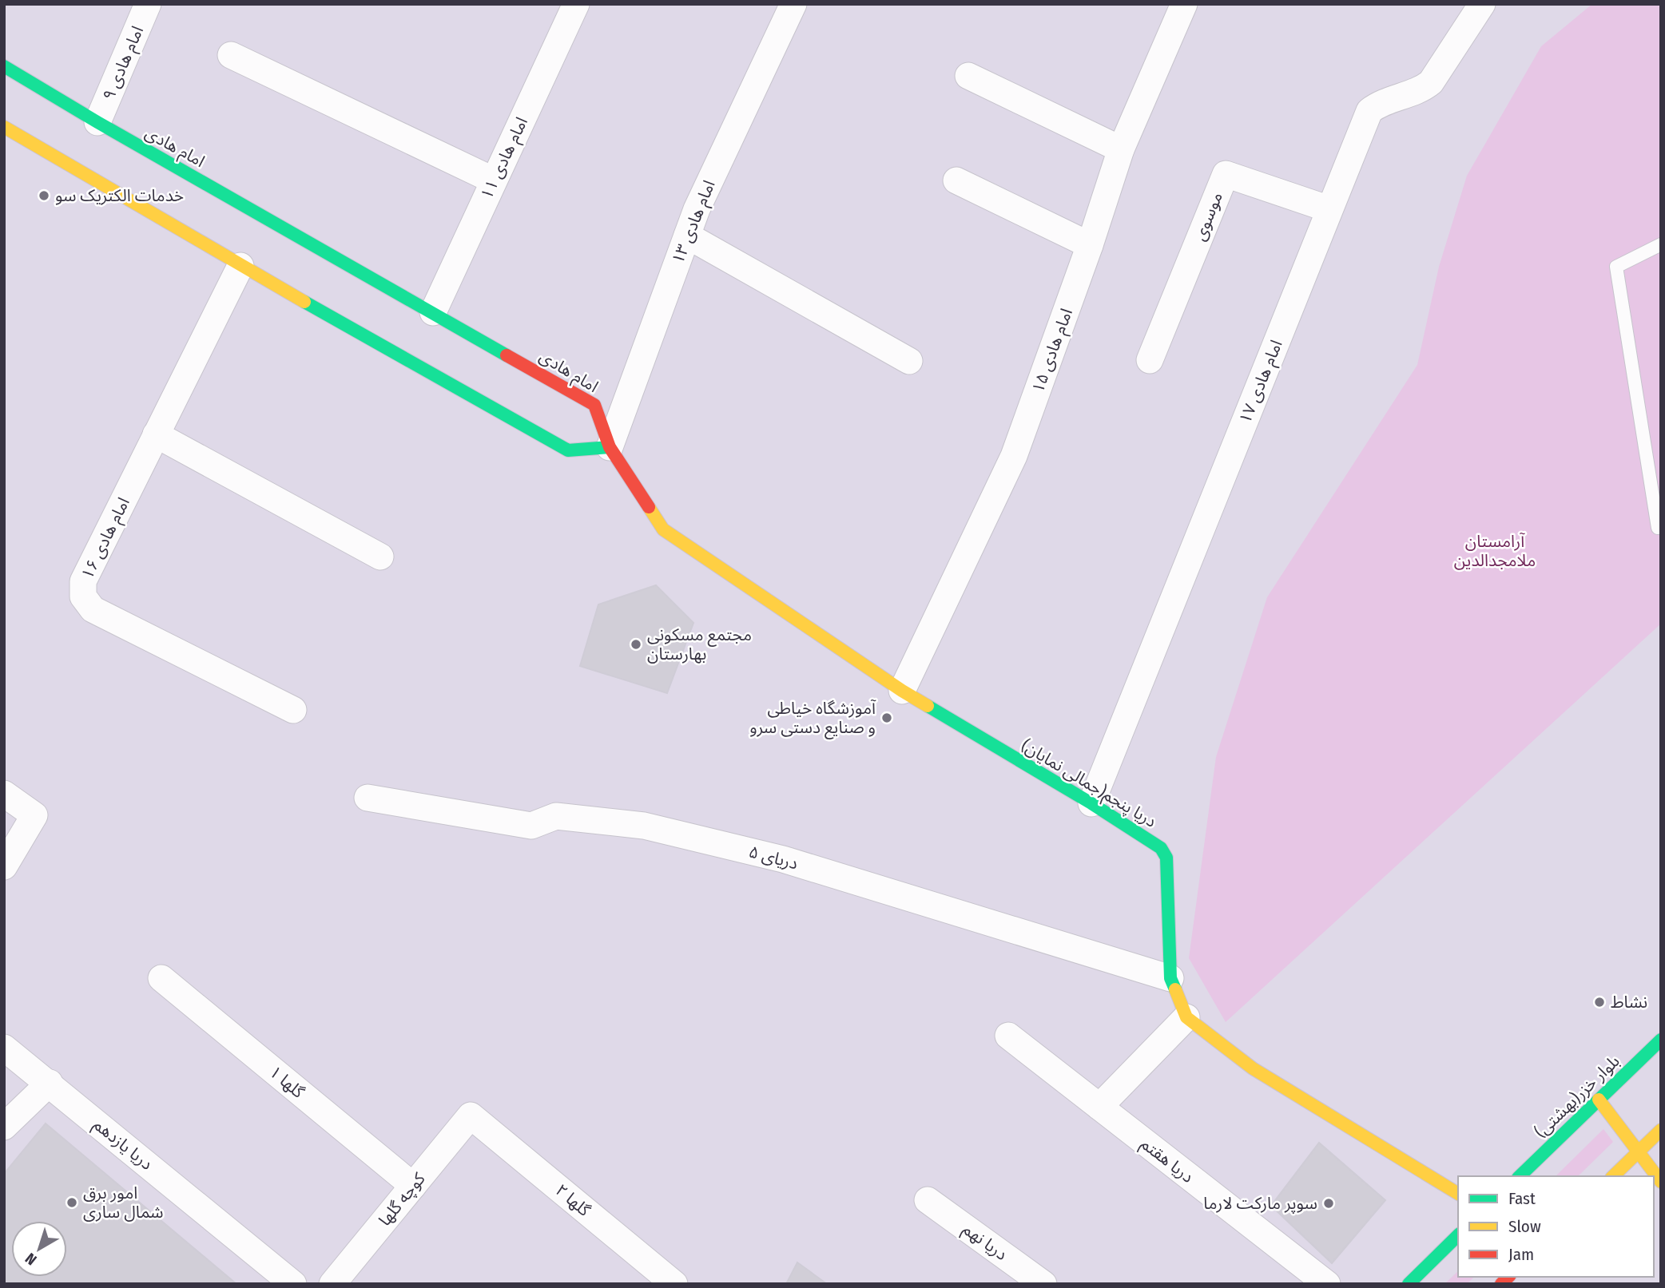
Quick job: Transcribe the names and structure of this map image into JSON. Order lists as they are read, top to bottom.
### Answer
{
  "streets": {
    "main road": ["امام هادی", "دریا پنجم(جمالی نمایان)", "بلوار خزر(بهشتی)"],
    "street": [
      "امام هادی ٩",
      "امام هادی ١۱",
      "موسوی",
      "امام هادی ١٣",
      "امام هادی ۱۵",
      "امام هادی ۱۷",
      "امام هادی ۱۶",
      "دریای ۵",
      "گلها ۱",
      "دریا یازدهم",
      "دریا هقتم",
      "کوچه گلها",
      "گلها ۲",
      "دریا نهم"
    ]
  },
  "crossings": [
    ["امام هادی ٩", "امام هادی"],
    ["امام هادی", "امام هادی ١۱"],
    ["امام هادی", "امام هادی ١٣"],
    ["امام هادی", "دریا پنجم(جمالی نمایان)"],
    ["موسوی", "امام هادی ۱۷"],
    ["امام هادی ١٣", "دریا پنجم(جمالی نمایان)"],
    ["امام هادی ۱۵", "دریا پنجم(جمالی نمایان)"],
    ["امام هادی ۱۷", "دریا پنجم(جمالی نمایان)"],
    ["دریا پنجم(جمالی نمایان)", "دریای ۵"],
    ["گلها ۱", "کوچه گلها"],
    ["کوچه گلها", "گلها ۲"]
  ],
  "parks": ["آرامستان ملامجدالدین"],
  "places": [
    "خدمات الکتریک سو",
    "مجتمع مسکونی بهارستان",
    "آموزشگاه خیاطی و صنایع دستی سرو",
    "نشاط",
    "امور برق شمال ساری",
    "سوپر مارکت لارما"
  ],
  "legend": ["Fast", "Slow", "Jam"],
  "north": "bottom left"
}
